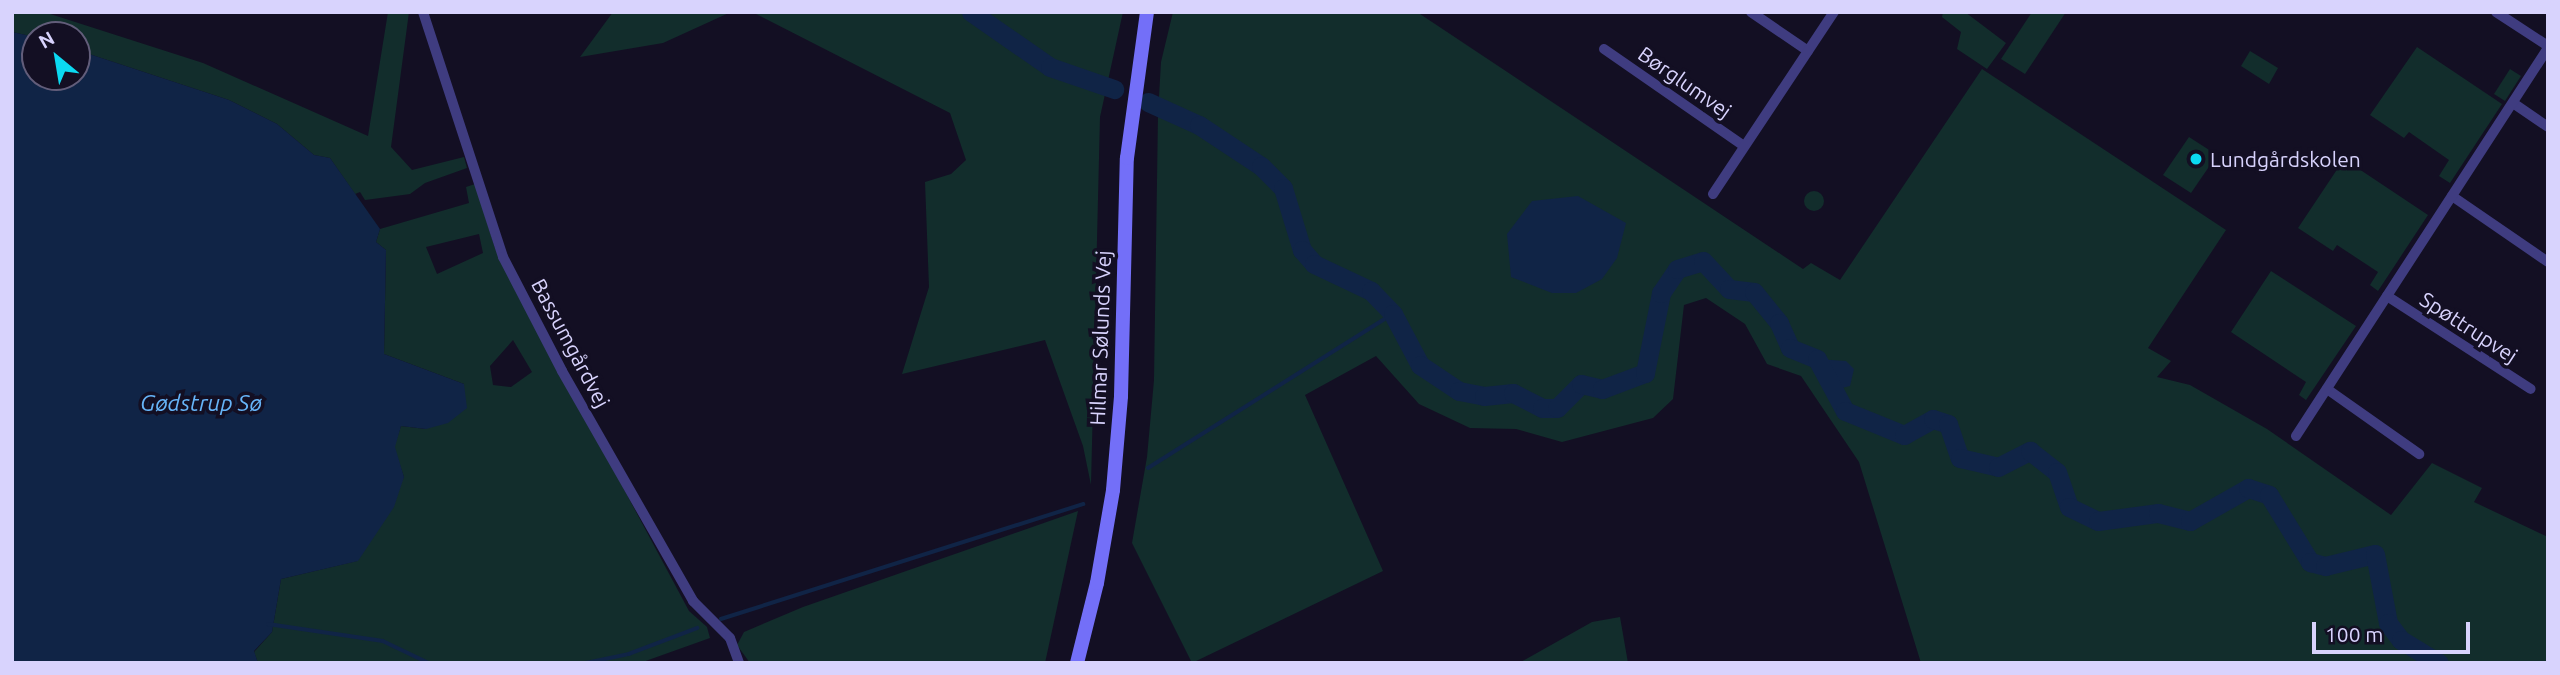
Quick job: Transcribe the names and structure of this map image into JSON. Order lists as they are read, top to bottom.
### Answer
{
  "streets": {
    "street": [
      "Børglumvej",
      "Spøttrupvej",
      "Hilmar Sølunds Vej",
      "Bassumgårdvej"
    ]
  },
  "water": ["Gødstrup Sø"],
  "places": ["Lundgårdskolen"],
  "scale_bar": "100 m",
  "north": "top left"
}
